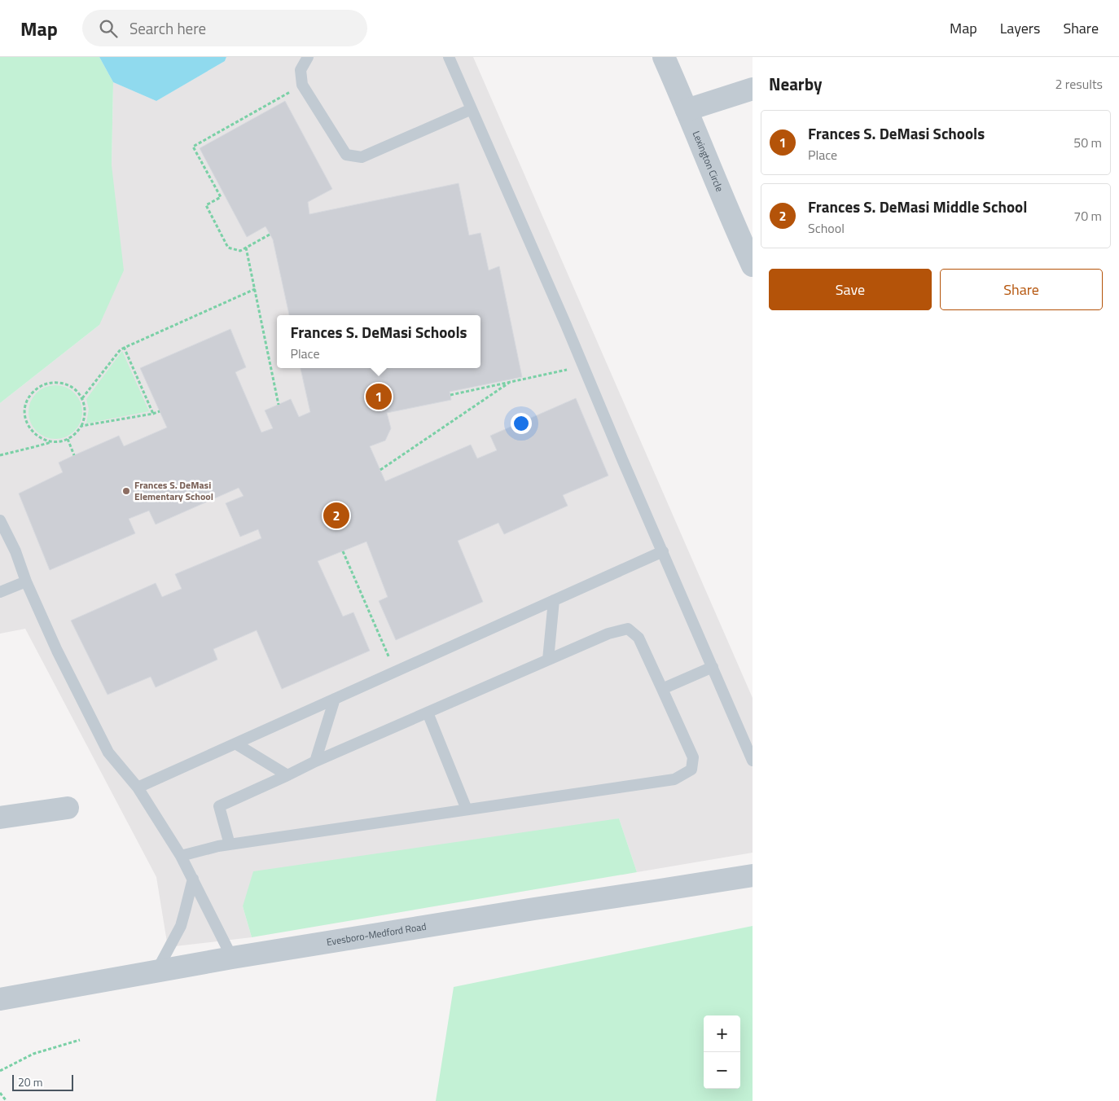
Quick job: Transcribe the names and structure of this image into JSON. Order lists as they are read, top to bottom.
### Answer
{
  "streets": {
    "street": ["Lexington Circle", "Evesboro-Medford Road"]
  },
  "places": ["Frances S. DeMasi Elementary School"],
  "scale_bar": "20 m",
  "page": {
    "header": "Map",
    "search": "Search here",
    "nav": ["Map", "Layers", "Share"],
    "heading": ["Nearby", "2 results"],
    "list": [
      {
        "mark": "1",
        "name": "Frances S. DeMasi Schools",
        "note": "Place",
        "value": "50 m"
      },
      {
        "mark": "2",
        "name": "Frances S. DeMasi Middle School",
        "note": "School",
        "value": "70 m"
      }
    ],
    "buttons": ["Save", "Share"],
    "popup": ["Frances S. DeMasi Schools", "Place"],
    "pins": ["1", "2"],
    "map_buttons": ["+", "−"],
    "scale": "20 m"
  }
}
